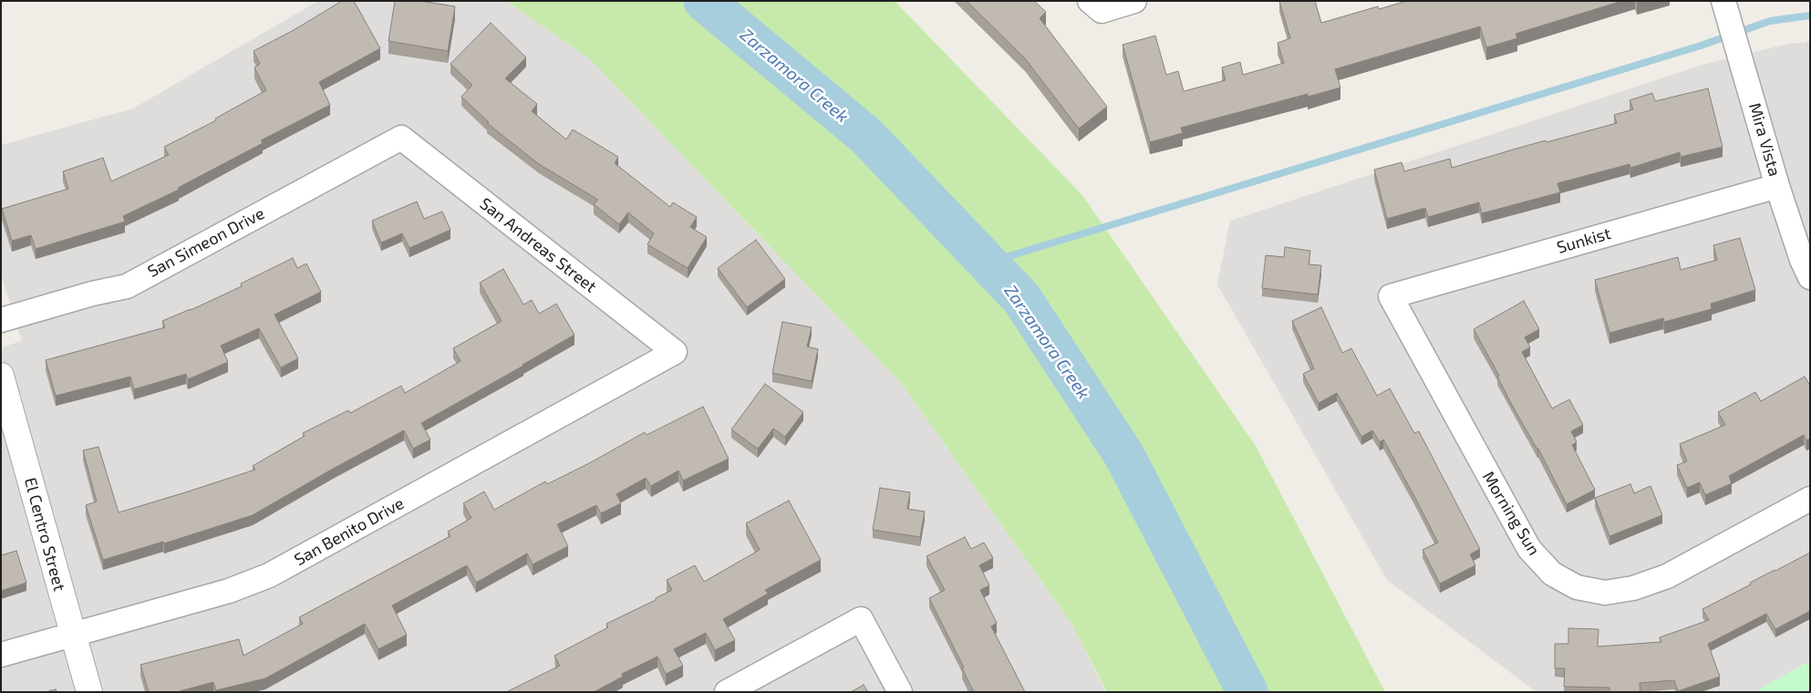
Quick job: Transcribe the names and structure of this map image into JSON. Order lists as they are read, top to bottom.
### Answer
{
  "streets": {
    "street": [
      "Mira Vista",
      "Sunkist",
      "San Simeon Drive",
      "San Andreas Street",
      "Morning Sun",
      "San Benito Drive",
      "El Centro Street"
    ]
  },
  "crossings": [
    ["Mira Vista", "Sunkist"],
    ["Sunkist", "Morning Sun"],
    ["San Simeon Drive", "San Andreas Street"],
    ["San Andreas Street", "San Benito Drive"],
    ["San Benito Drive", "El Centro Street"]
  ],
  "water": ["Zarzamora Creek"]
}
